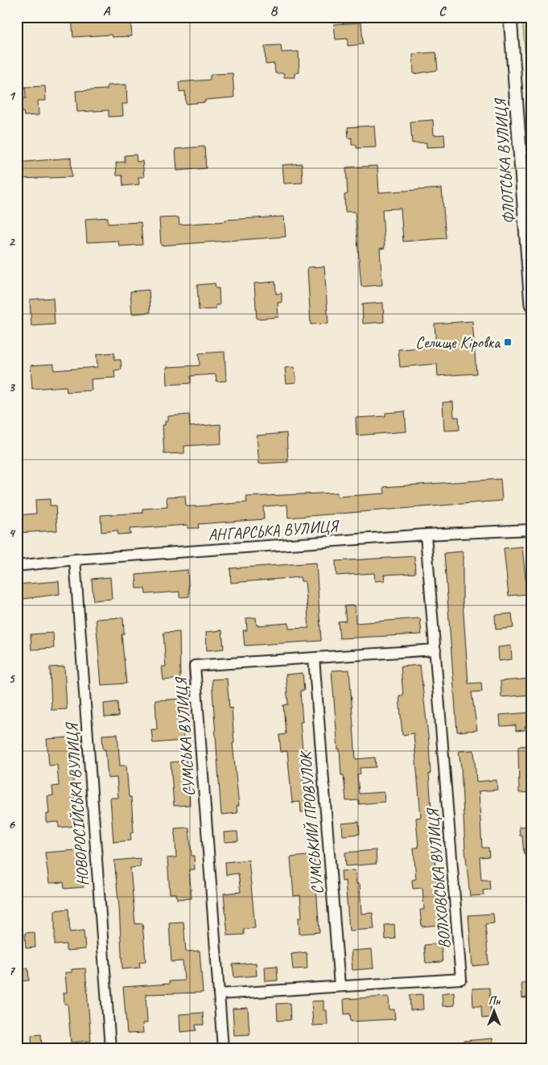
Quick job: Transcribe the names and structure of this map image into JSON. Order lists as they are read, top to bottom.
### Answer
{
  "streets": {
    "street": [
      "ФЛОТСЬКА ВУЛИЦЯ",
      "АНГАРСЬКА ВУЛИЦЯ",
      "СУМСЬКА ВУЛИЦЯ",
      "НОВОРОСІЙСЬКА ВУЛИЦЯ",
      "СУМСЬКИЙ ПРОВУЛОК",
      "ВОЛХОВСЬКА ВУЛИЦЯ"
    ]
  },
  "crossings": [
    ["АНГАРСЬКА ВУЛИЦЯ", "НОВОРОСІЙСЬКА ВУЛИЦЯ"],
    ["АНГАРСЬКА ВУЛИЦЯ", "ВОЛХОВСЬКА ВУЛИЦЯ"],
    ["СУМСЬКА ВУЛИЦЯ", "СУМСЬКИЙ ПРОВУЛОК"],
    ["СУМСЬКА ВУЛИЦЯ", "ВОЛХОВСЬКА ВУЛИЦЯ"],
    ["СУМСЬКИЙ ПРОВУЛОК", "ВОЛХОВСЬКА ВУЛИЦЯ"]
  ],
  "places": {
    "transit": ["Селище Кіровка"]
  },
  "north": "top",
  "grid": {
    "columns": ["A", "B", "C"],
    "rows": [
      "1",
      "2",
      "3",
      "4",
      "5",
      "6",
      "7"
    ]
  }
}
